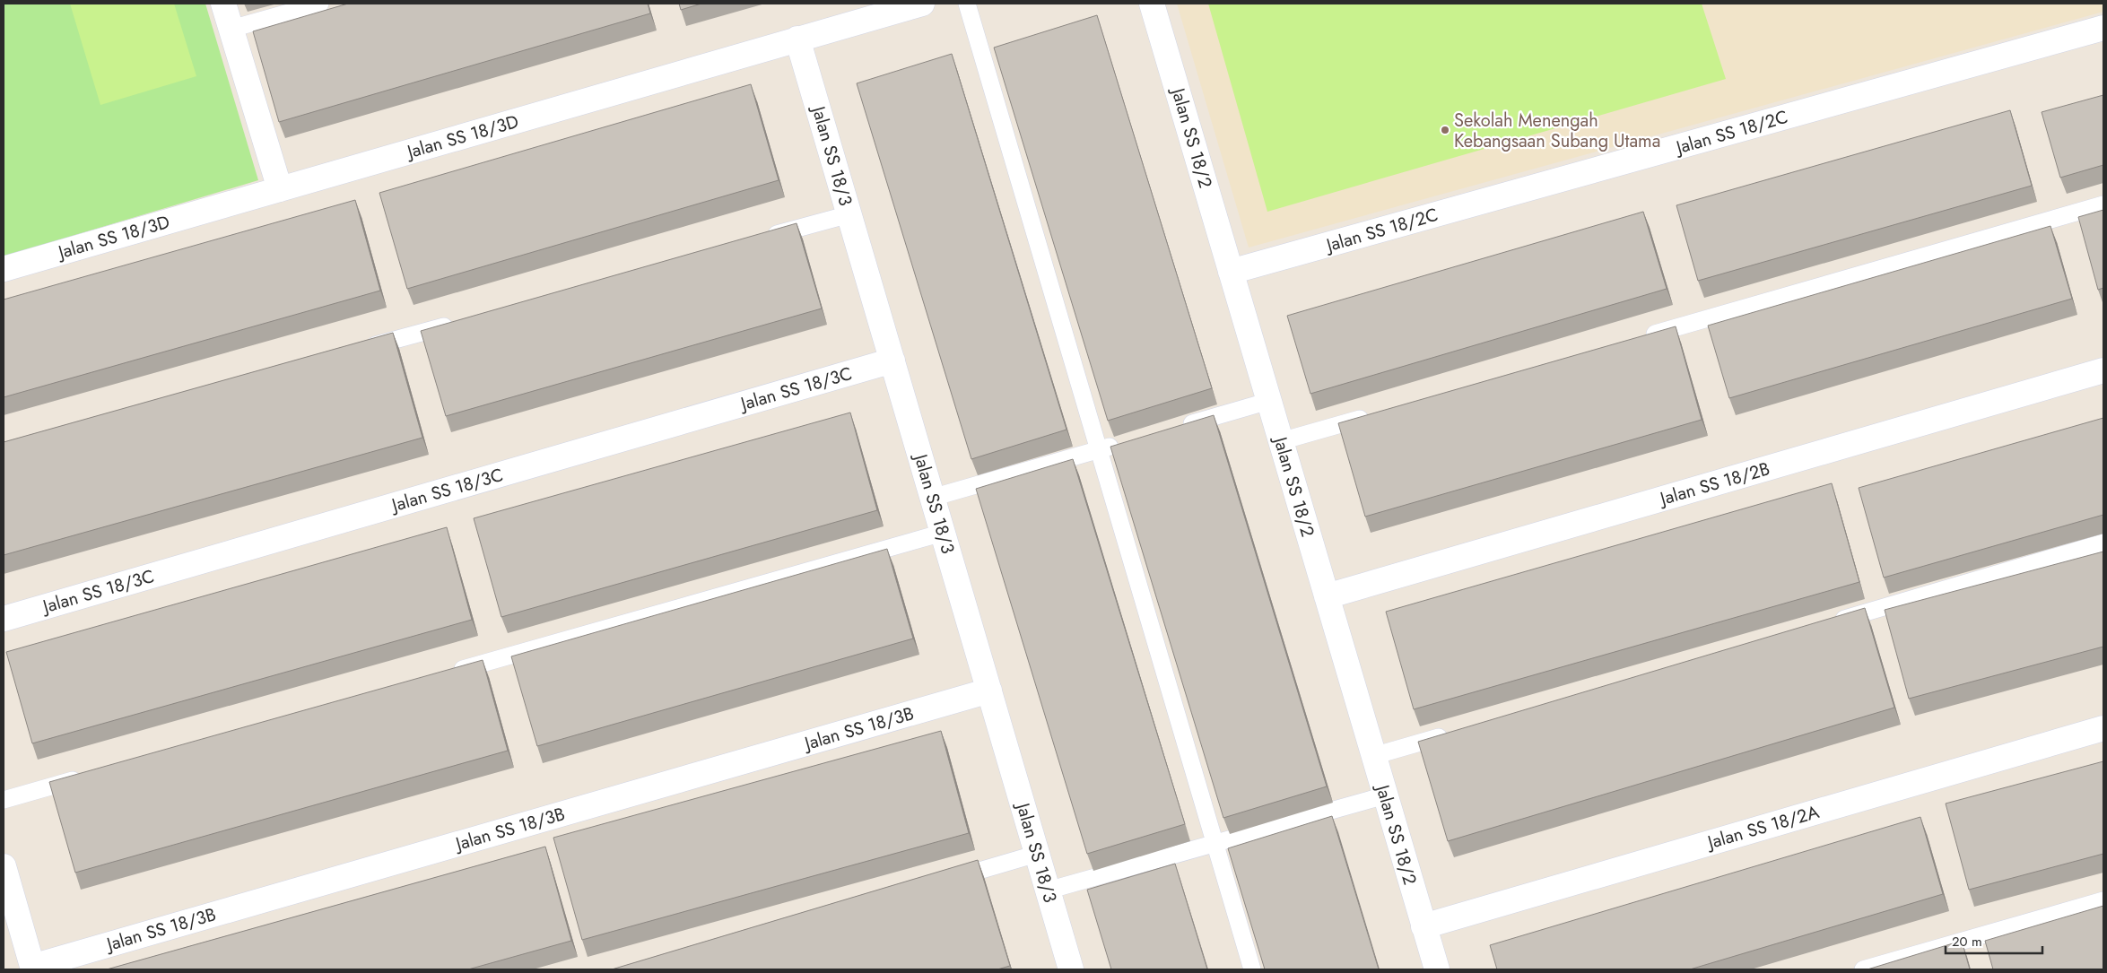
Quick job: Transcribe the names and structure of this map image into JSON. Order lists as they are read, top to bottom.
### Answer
{
  "streets": {
    "street": [
      "Jalan SS 18/2C",
      "Jalan SS 18/3D",
      "Jalan SS 18/2",
      "Jalan SS 18/3",
      "Jalan SS 18/3C",
      "Jalan SS 18/2B",
      "Jalan SS 18/3B",
      "Jalan SS 18/2A"
    ]
  },
  "crossings": [
    ["Jalan SS 18/2C", "Jalan SS 18/2"],
    ["Jalan SS 18/3D", "Jalan SS 18/3"],
    ["Jalan SS 18/2", "Jalan SS 18/2B"],
    ["Jalan SS 18/2", "Jalan SS 18/2A"],
    ["Jalan SS 18/3", "Jalan SS 18/3C"],
    ["Jalan SS 18/3", "Jalan SS 18/3B"]
  ],
  "places": ["Sekolah Menengah Kebangsaan Subang Utama"],
  "scale_bar": "20 m"
}
